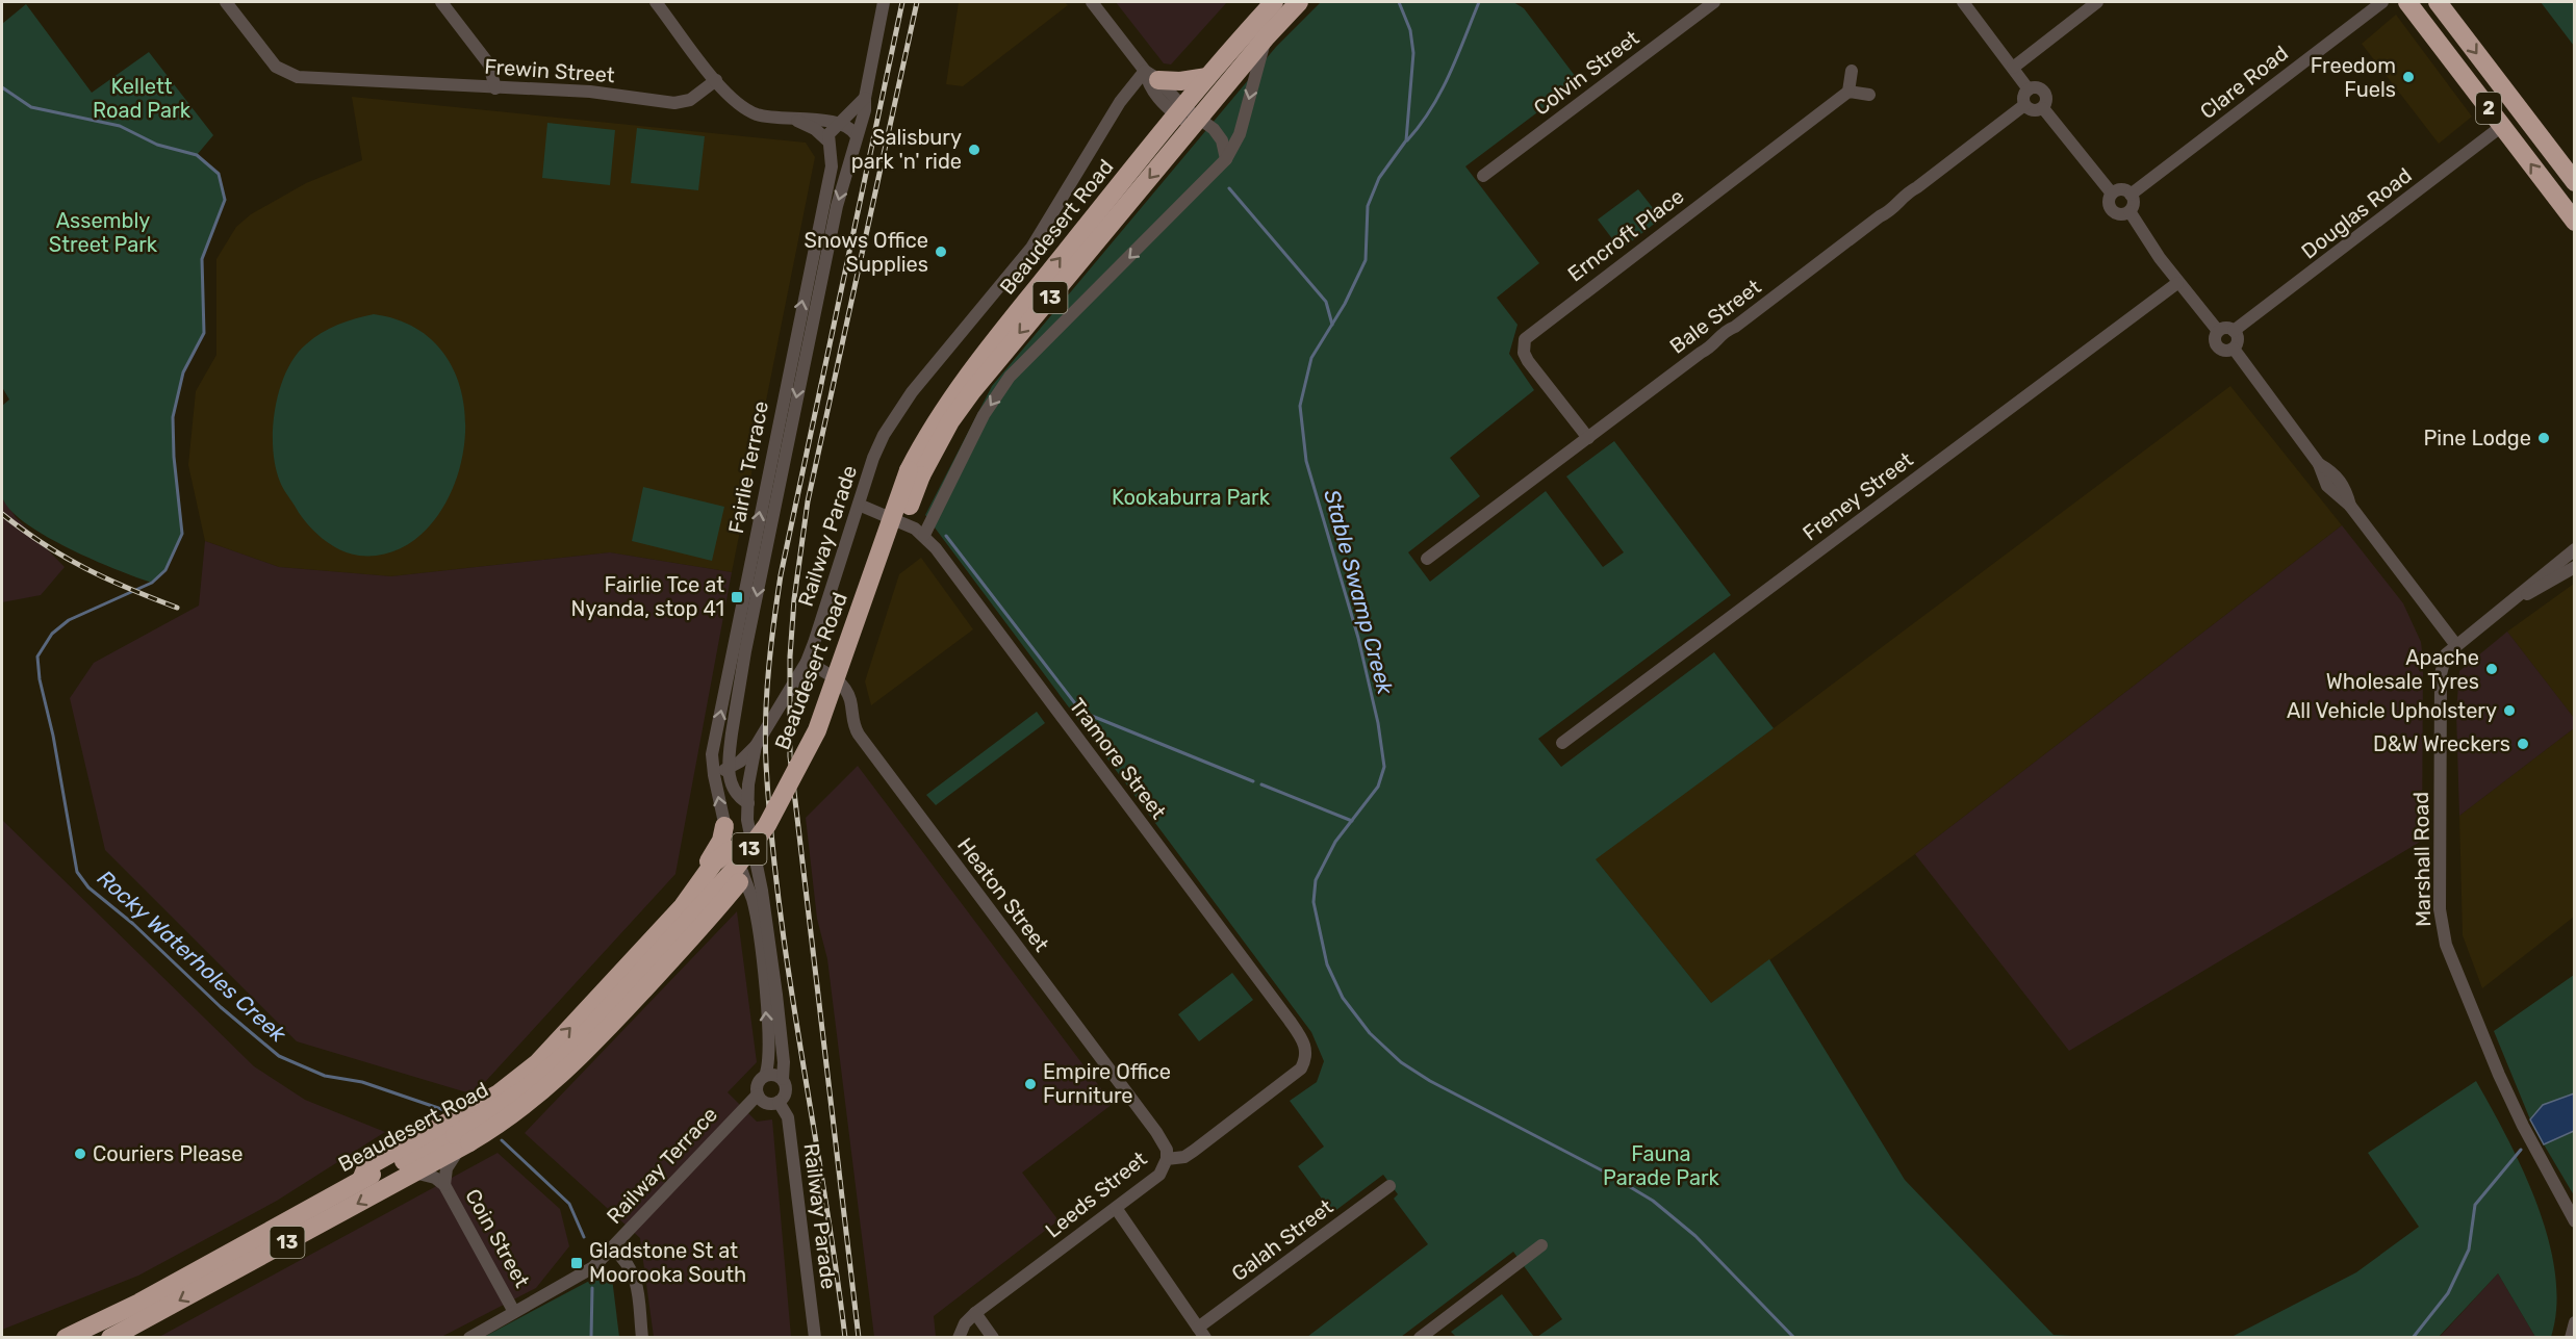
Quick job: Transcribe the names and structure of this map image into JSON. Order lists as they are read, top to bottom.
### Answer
{
  "streets": {
    "highway": ["2", "Beaudesert Road", "13"],
    "street": [
      "Frewin Street",
      "Colvin Street",
      "Clare Road",
      "Douglas Road",
      "Erncroft Place",
      "Bale Street",
      "Fairlie Terrace",
      "Freney Street",
      "Railway Parade",
      "Tramore Street",
      "Marshall Road",
      "Heaton Street",
      "Railway Terrace",
      "Leeds Street",
      "Coin Street",
      "Galah Street"
    ]
  },
  "crossings": [
    ["2", "Douglas Road"],
    ["Beaudesert Road", "Fairlie Terrace"],
    ["Beaudesert Road", "Railway Parade"],
    ["Beaudesert Road", "Tramore Street"],
    ["Beaudesert Road", "Coin Street"],
    ["Erncroft Place", "Bale Street"],
    ["Fairlie Terrace", "Railway Parade"],
    ["Railway Parade", "Tramore Street"],
    ["Railway Parade", "Heaton Street"],
    ["Railway Parade", "Railway Terrace"],
    ["Tramore Street", "Leeds Street"],
    ["Heaton Street", "Leeds Street"]
  ],
  "water": ["Stable Swamp Creek", "Rocky Waterholes Creek"],
  "parks": [
    "Kellett Road Park",
    "Assembly Street Park",
    "Kookaburra Park",
    "Fauna Parade Park"
  ],
  "places": {
    "other": [
      "Freedom Fuels",
      "Salisbury park 'n' ride",
      "Snows Office Supplies",
      "Pine Lodge",
      "Apache Wholesale Tyres",
      "All Vehicle Upholstery",
      "D&W Wreckers",
      "Empire Office Furniture",
      "Couriers Please"
    ],
    "transit": ["Fairlie Tce at Nyanda, stop 41", "Gladstone St at Moorooka South"]
  }
}
